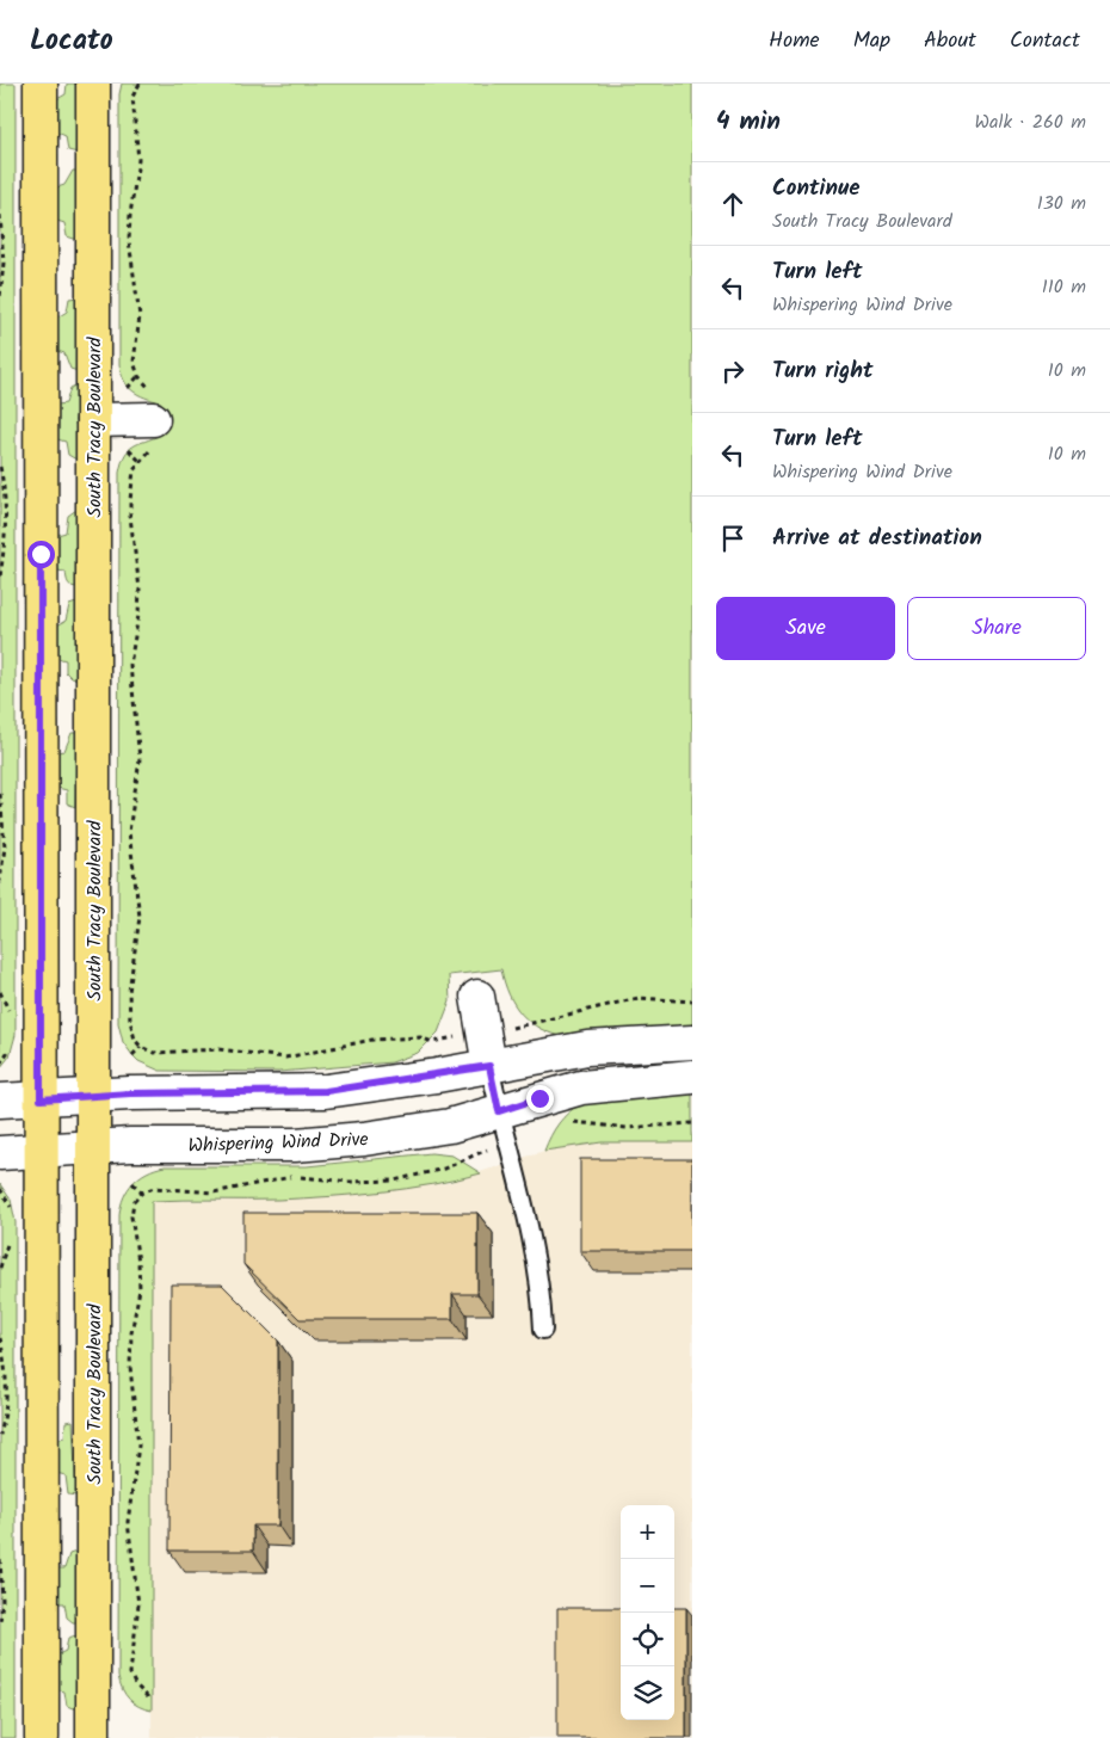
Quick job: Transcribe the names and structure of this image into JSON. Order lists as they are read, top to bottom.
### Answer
{
  "streets": {
    "main road": ["South Tracy Boulevard"],
    "street": ["Whispering Wind Drive"]
  },
  "crossings": [
    ["South Tracy Boulevard", "Whispering Wind Drive"]
  ],
  "page": {
    "header": "Locato",
    "nav": [
      "Home",
      "Map",
      "About",
      "Contact"
    ],
    "heading": ["4 min", "Walk · 260 m"],
    "list": [
      ["Continue", "South Tracy Boulevard", "130 m"],
      ["Turn left", "Whispering Wind Drive", "110 m"],
      ["Turn right", "10 m"],
      ["Turn left", "Whispering Wind Drive", "10 m"],
      "Arrive at destination"
    ],
    "buttons": ["Save", "Share"],
    "map_buttons": ["+", "−"]
  }
}
